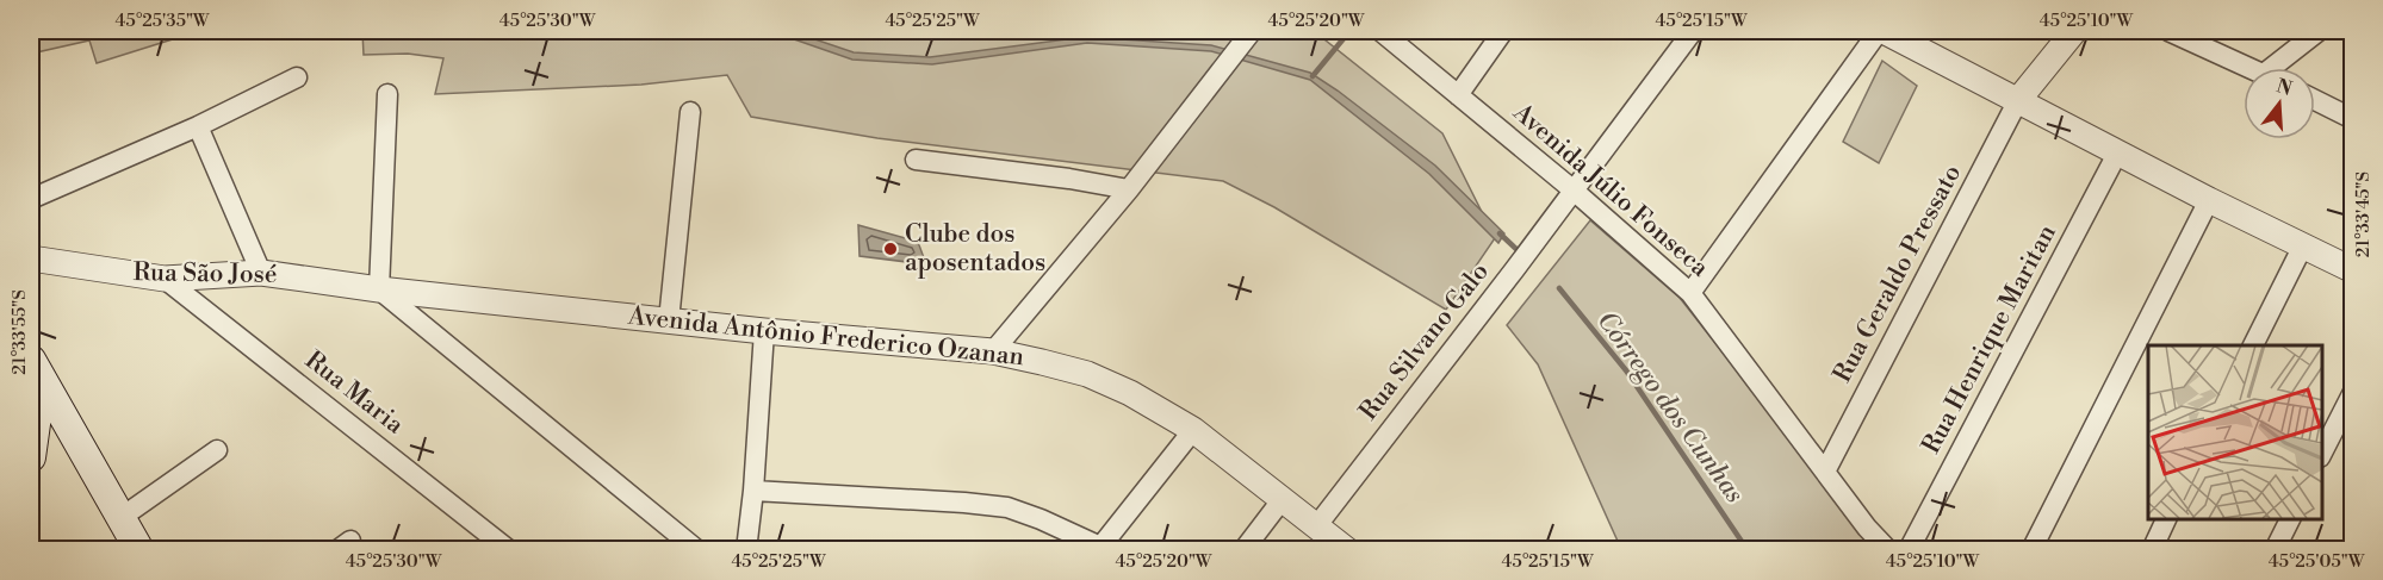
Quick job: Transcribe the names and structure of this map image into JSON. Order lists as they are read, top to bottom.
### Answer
{
  "streets": {
    "street": [
      "Avenida Júlio Fonseca",
      "Rua São José",
      "Rua Geraldo Pressato",
      "Avenida Antônio Frederico Ozanan",
      "Rua Henrique Maritan",
      "Rua Silvano Galo",
      "Rua Maria"
    ]
  },
  "crossings": [
    ["Avenida Júlio Fonseca", "Rua Geraldo Pressato"],
    ["Avenida Júlio Fonseca", "Rua Silvano Galo"],
    ["Rua São José", "Avenida Antônio Frederico Ozanan"],
    ["Rua São José", "Rua Maria"],
    ["Avenida Antônio Frederico Ozanan", "Rua Silvano Galo"]
  ],
  "water": ["Córrego dos Cunhas"],
  "places": ["Clube dos aposentados"],
  "north": "top",
  "coordinates": [
    "45°25'35\"W",
    "45°25'30\"W",
    "45°25'25\"W",
    "45°25'20\"W",
    "45°25'15\"W",
    "45°25'10\"W",
    "21°33'45\"S",
    "21°33'55\"S",
    "45°25'05\"W"
  ]
}
